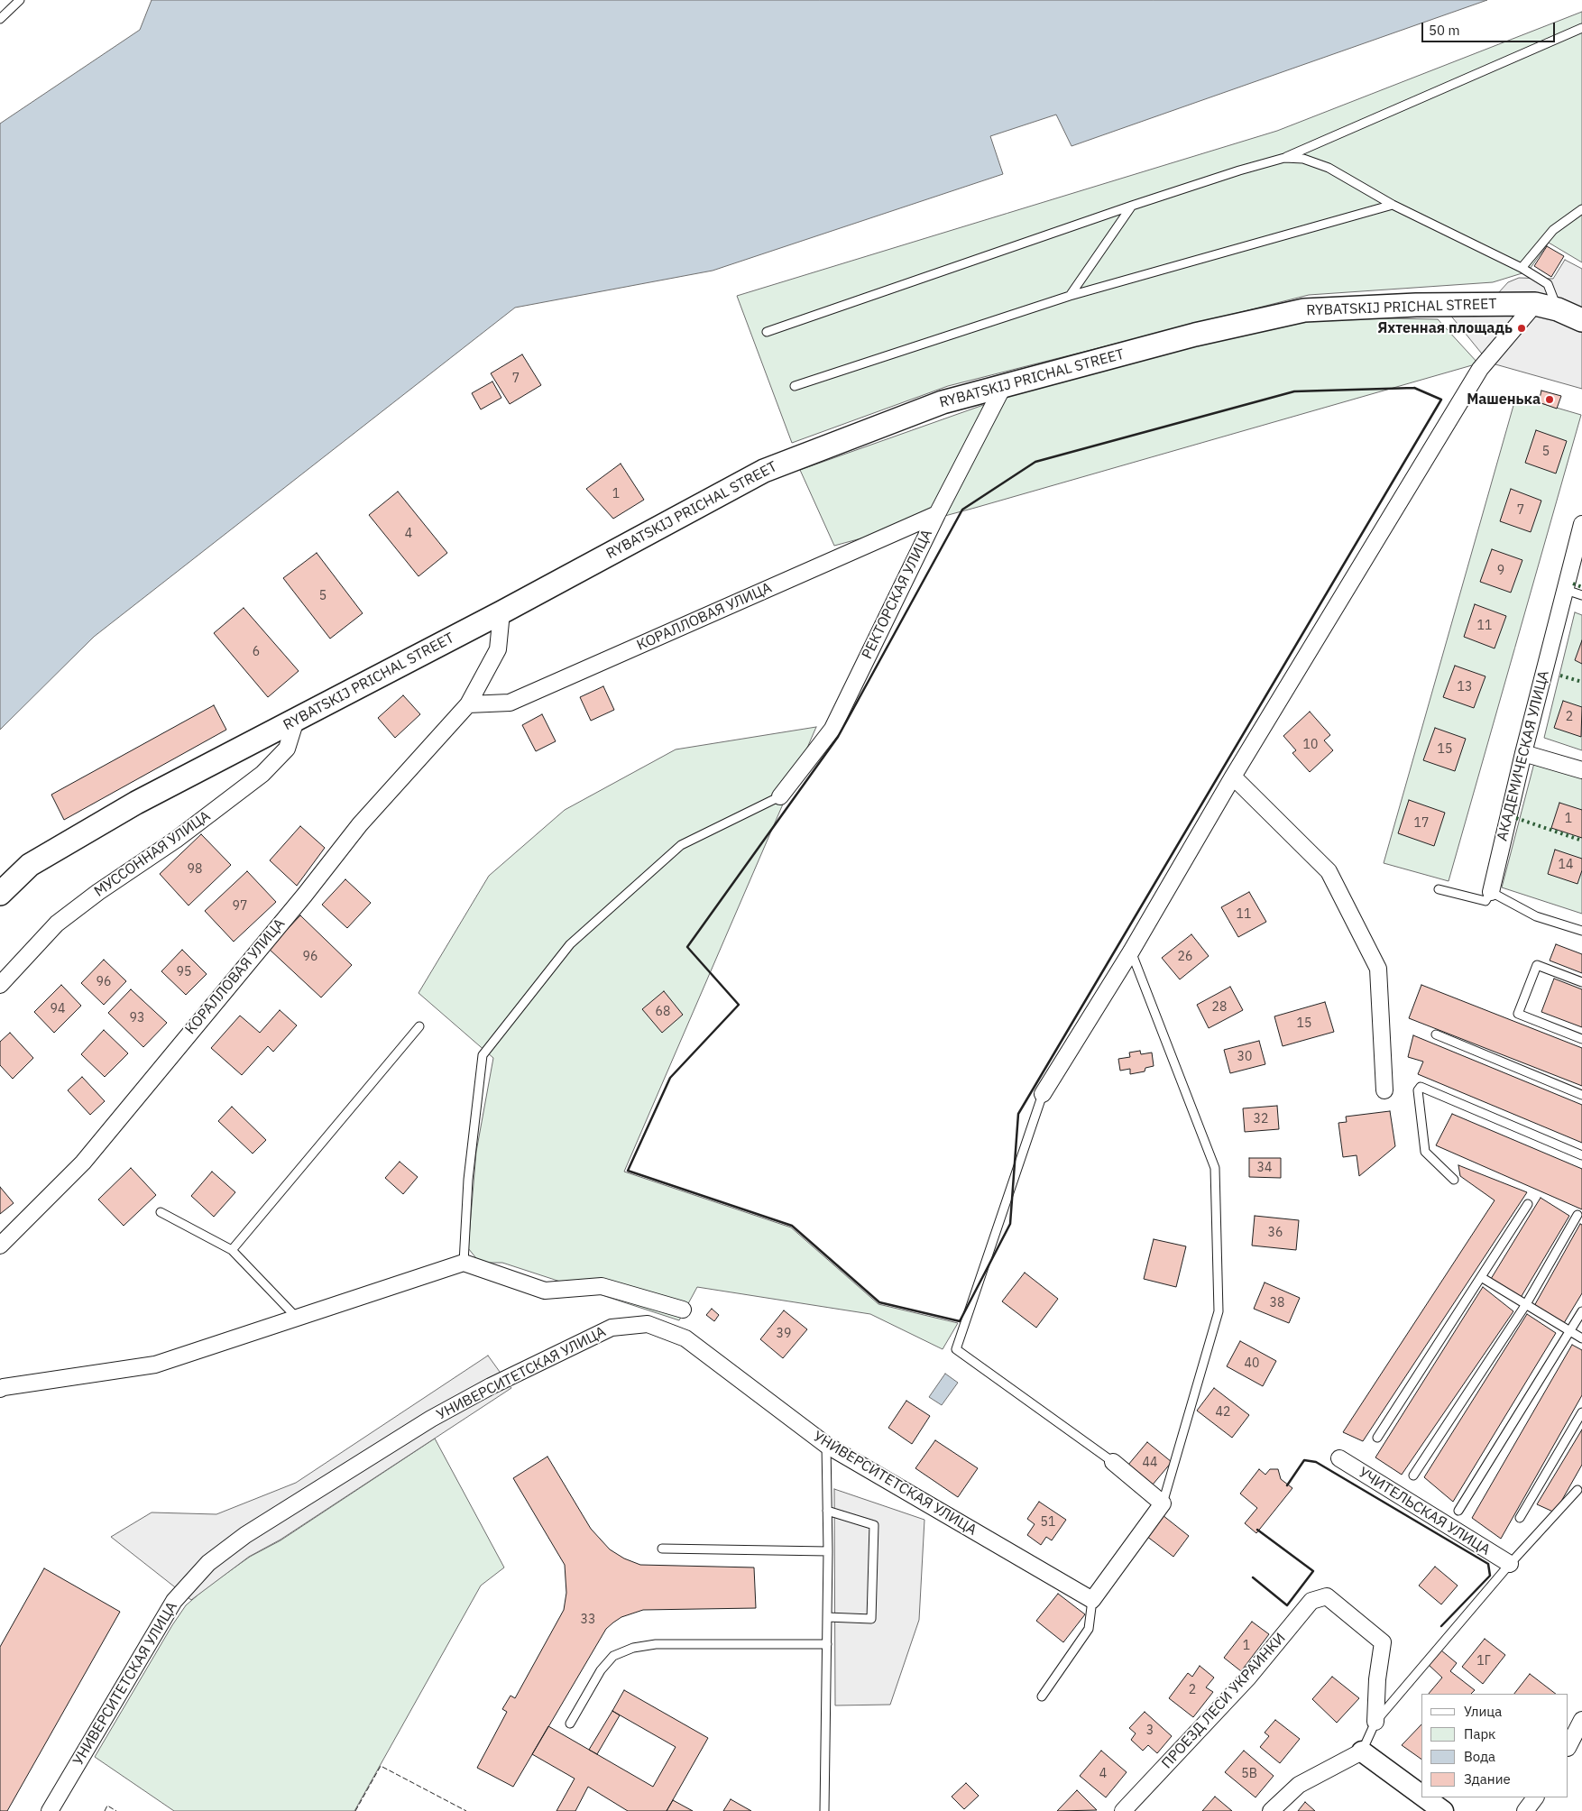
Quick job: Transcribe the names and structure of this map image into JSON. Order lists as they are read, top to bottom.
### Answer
{
  "streets": {
    "main road": ["RYBATSKIJ PRICHAL STREET"],
    "street": [
      "РЕКТОРСКАЯ УЛИЦА",
      "КОРАЛЛОВАЯ УЛИЦА",
      "АКАДЕМИЧЕСКАЯ УЛИЦА",
      "МУССОННАЯ УЛИЦА",
      "УНИВЕРСИТЕТСКАЯ УЛИЦА",
      "УЧИТЕЛЬСКАЯ УЛИЦА",
      "ПРОЕЗД ЛЕСИ УКРАИНКИ"
    ]
  },
  "crossings": [
    ["RYBATSKIJ PRICHAL STREET", "РЕКТОРСКАЯ УЛИЦА"],
    ["RYBATSKIJ PRICHAL STREET", "КОРАЛЛОВАЯ УЛИЦА"],
    ["RYBATSKIJ PRICHAL STREET", "МУССОННАЯ УЛИЦА"],
    ["РЕКТОРСКАЯ УЛИЦА", "КОРАЛЛОВАЯ УЛИЦА"]
  ],
  "places": ["Яхтенная площадь", "Машенька"],
  "house_numbers": [
    "7",
    "5",
    "1",
    "7",
    "4",
    "9",
    "5",
    "11",
    "6",
    "13",
    "2",
    "10",
    "15",
    "1",
    "17",
    "14",
    "98",
    "97",
    "11",
    "96",
    "26",
    "95",
    "96",
    "28",
    "94",
    "68",
    "93",
    "15",
    "30",
    "32",
    "34",
    "36",
    "38",
    "39",
    "40",
    "42",
    "44",
    "51",
    "33",
    "1",
    "1Г",
    "2",
    "3",
    "4",
    "5В"
  ],
  "legend": [
    "Улица",
    "Парк",
    "Вода",
    "Здание"
  ],
  "scale_bar": "50 m"
}
